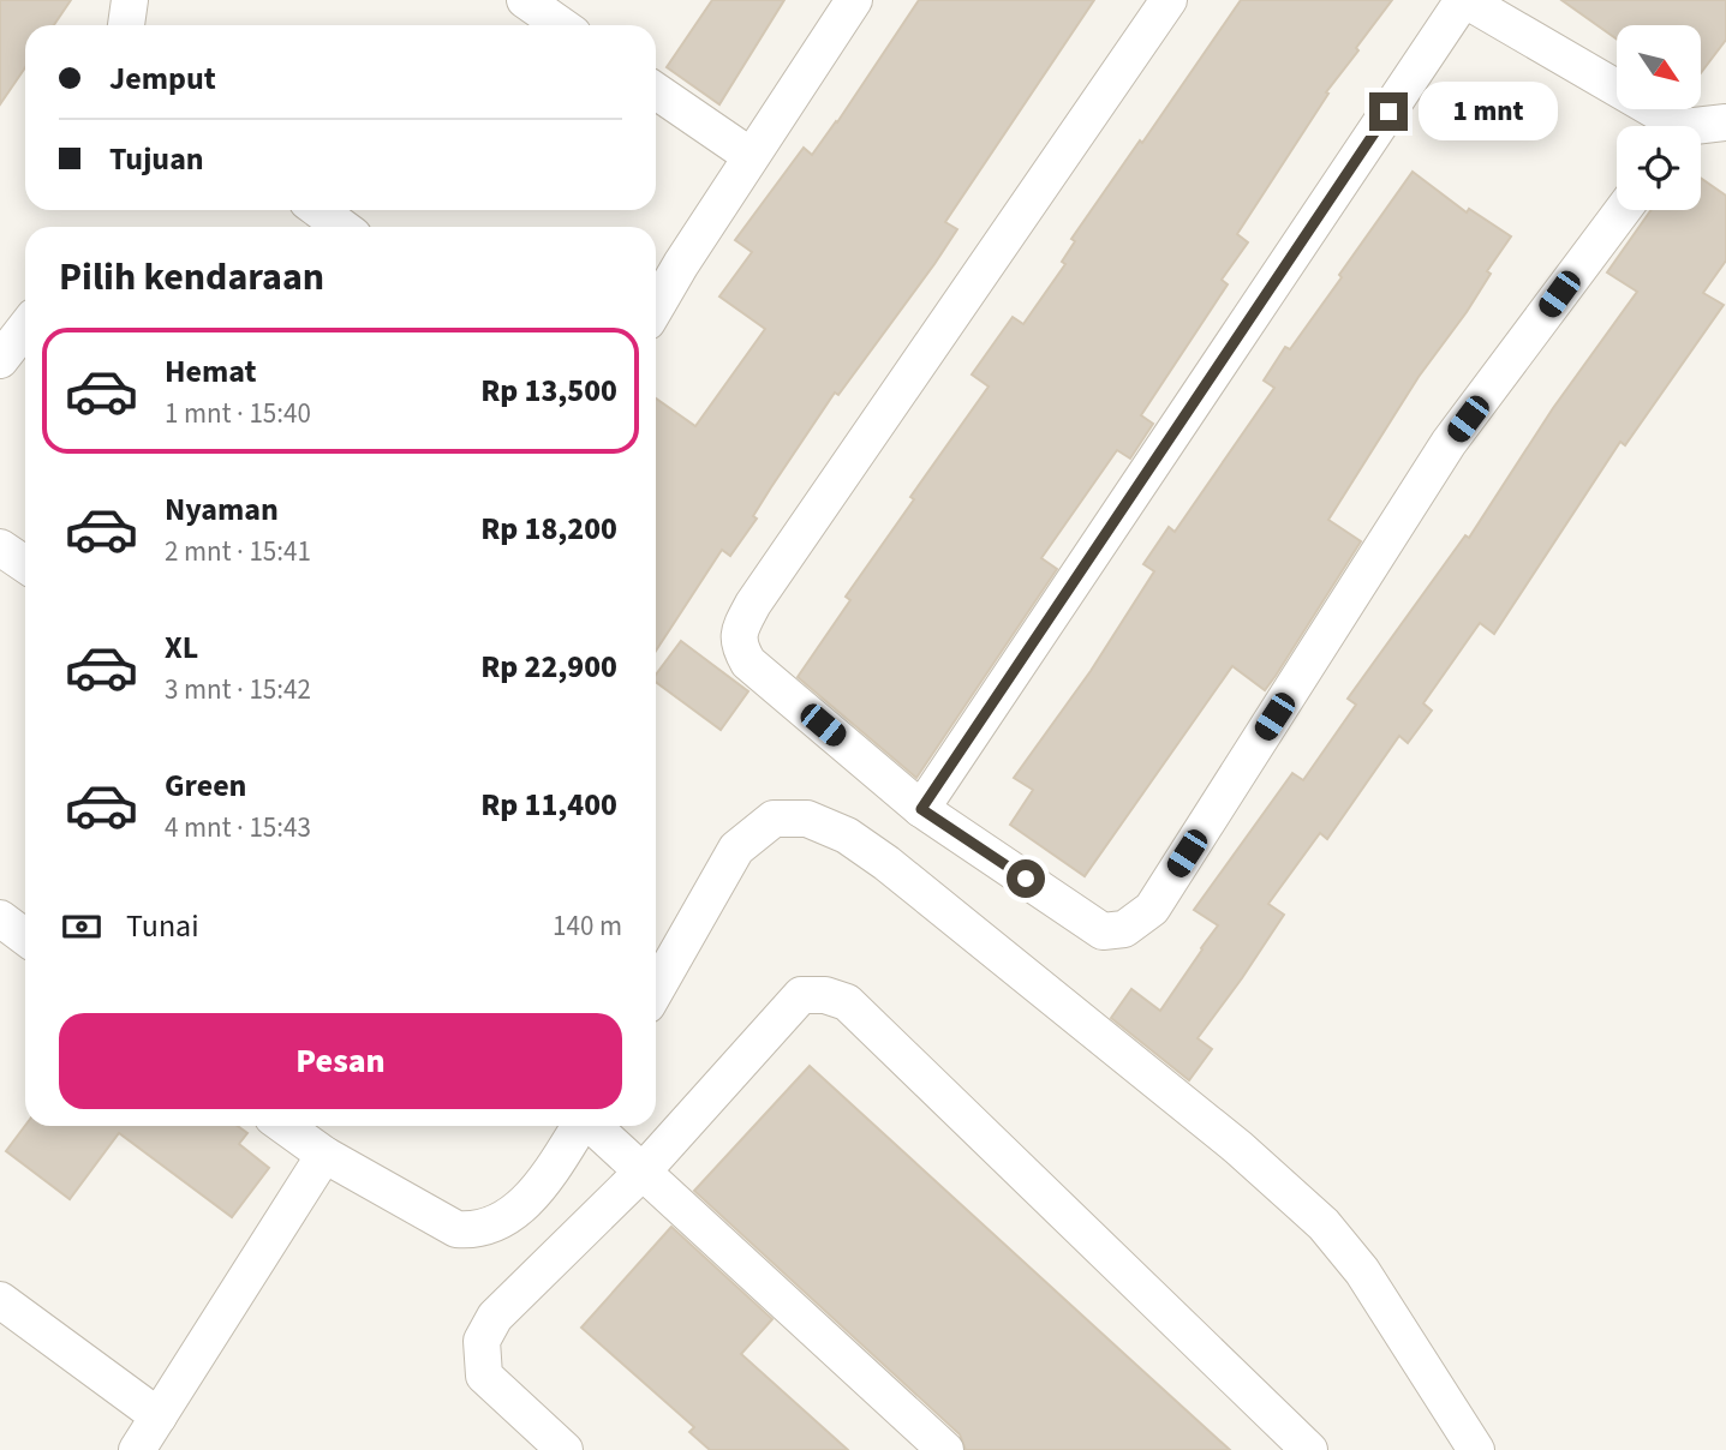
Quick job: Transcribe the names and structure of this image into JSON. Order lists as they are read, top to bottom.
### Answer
{
  "north": "bottom right",
  "page": {
    "banner": ["Jemput", "Tujuan"],
    "bubble": "1 mnt",
    "heading": "Pilih kendaraan",
    "list": [
      {
        "name": "Hemat",
        "note": "1 mnt · 15:40",
        "value": "Rp 13,500"
      },
      {
        "name": "Nyaman",
        "note": "2 mnt · 15:41",
        "value": "Rp 18,200"
      },
      {
        "name": "XL",
        "note": "3 mnt · 15:42",
        "value": "Rp 22,900"
      },
      {
        "name": "Green",
        "note": "4 mnt · 15:43",
        "value": "Rp 11,400"
      }
    ],
    "pay": ["Tunai", "140 m"],
    "buttons": "Pesan"
  }
}
